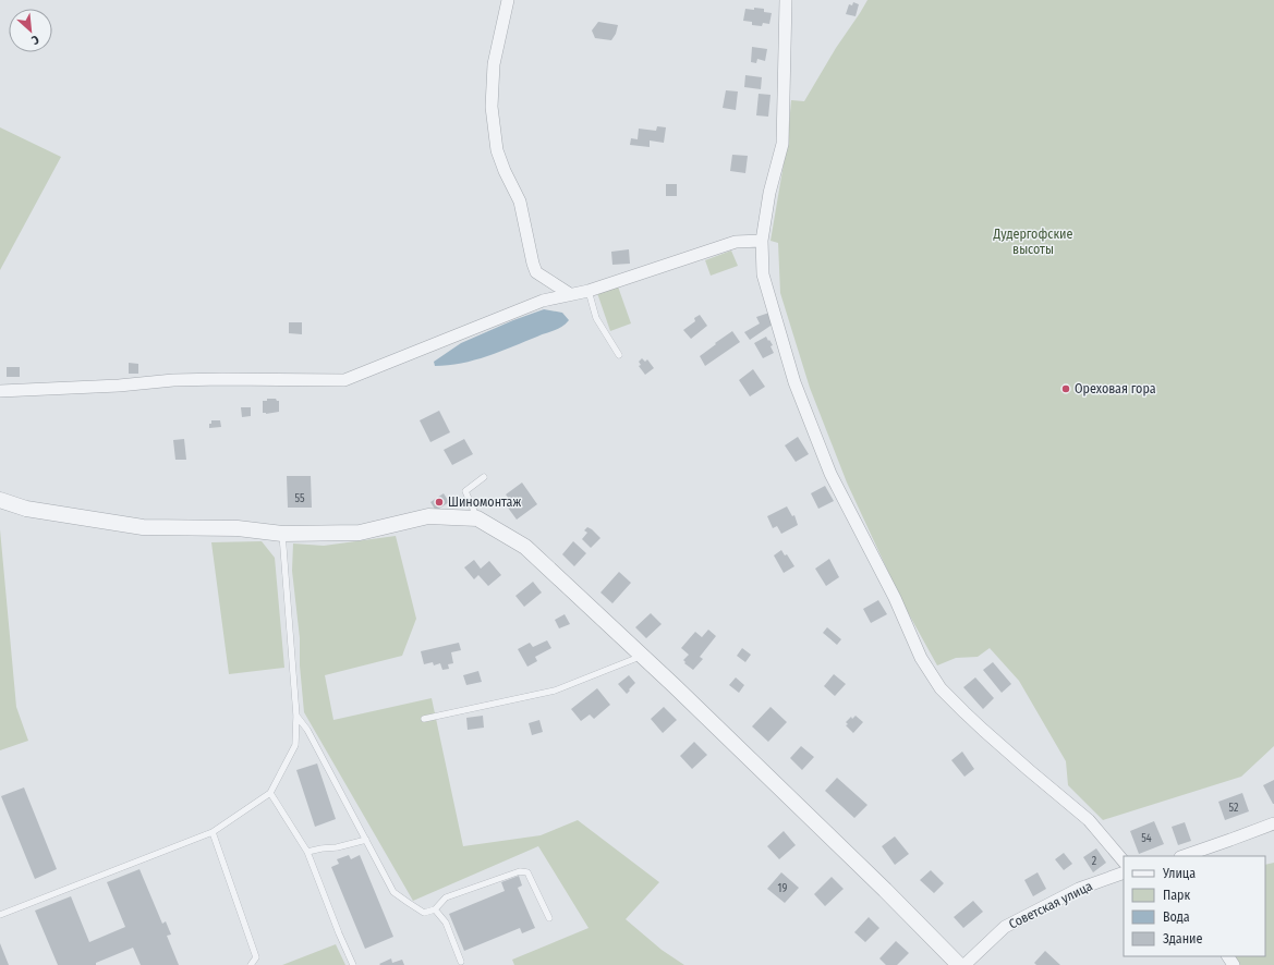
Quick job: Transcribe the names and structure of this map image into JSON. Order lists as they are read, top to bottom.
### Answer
{
  "streets": {
    "street": ["Советская улица"]
  },
  "parks": ["Дудергофские высоты"],
  "places": ["Ореховая гора", "Шиномонтаж"],
  "house_numbers": [
    "55",
    "52",
    "54",
    "2",
    "19"
  ],
  "legend": [
    "Улица",
    "Парк",
    "Вода",
    "Здание"
  ],
  "north": "bottom right"
}
